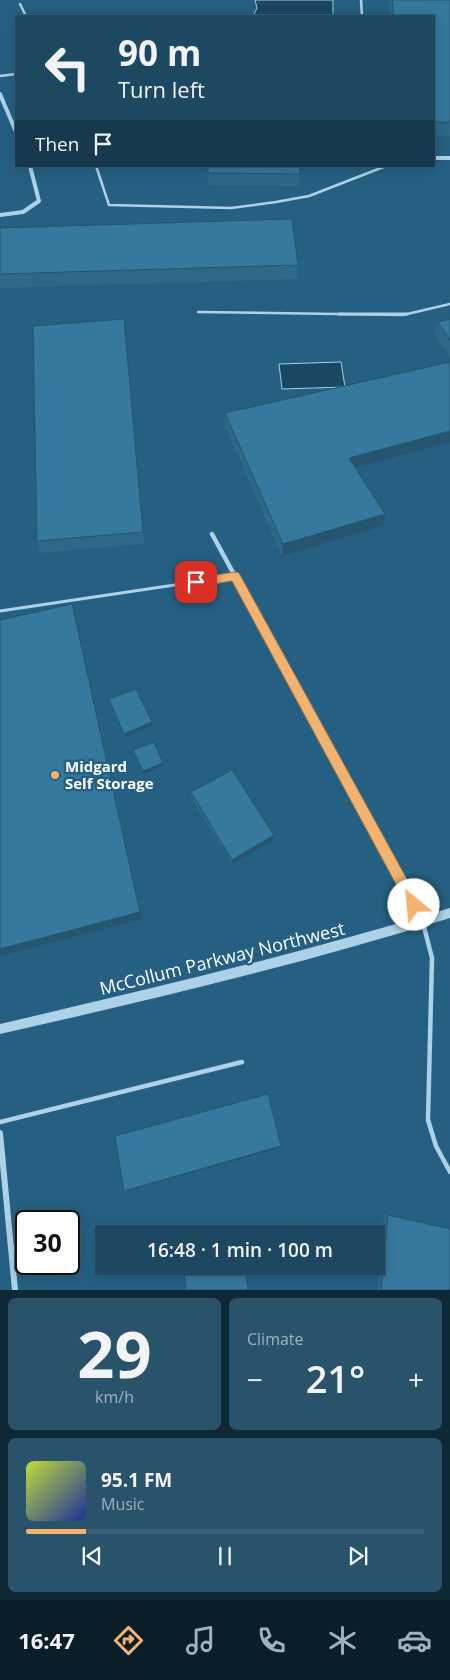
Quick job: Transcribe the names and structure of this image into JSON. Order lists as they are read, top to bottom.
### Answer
{
  "streets": {
    "street": ["McCollum Parkway Northwest"]
  },
  "places": ["Midgard Self Storage"],
  "page": {
    "turn": ["90 m", "Turn left"],
    "then": "Then",
    "limit": "30",
    "trip": "16:48 · 1 min · 100 m",
    "tile": [
      ["29", "km/h"],
      "Climate"
    ],
    "heat": ["−", "21°", "+"],
    "song": ["95.1 FM", "Music"],
    "tabs": "16:47"
  }
}
